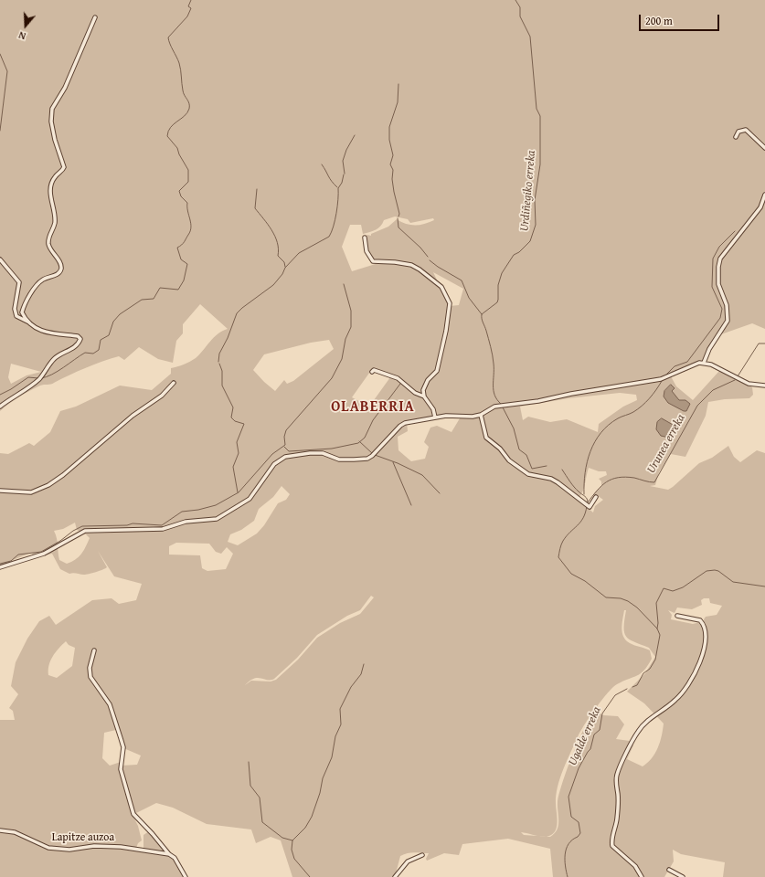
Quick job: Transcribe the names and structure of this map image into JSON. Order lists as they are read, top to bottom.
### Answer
{
  "streets": {
    "street": ["Lapitze auzoa"]
  },
  "districts": ["OLABERRIA"],
  "water": ["Urdiñegiko erreka", "Urunea erreka", "Ugalde erreka"],
  "scale_bar": "200 m",
  "north": "bottom"
}
